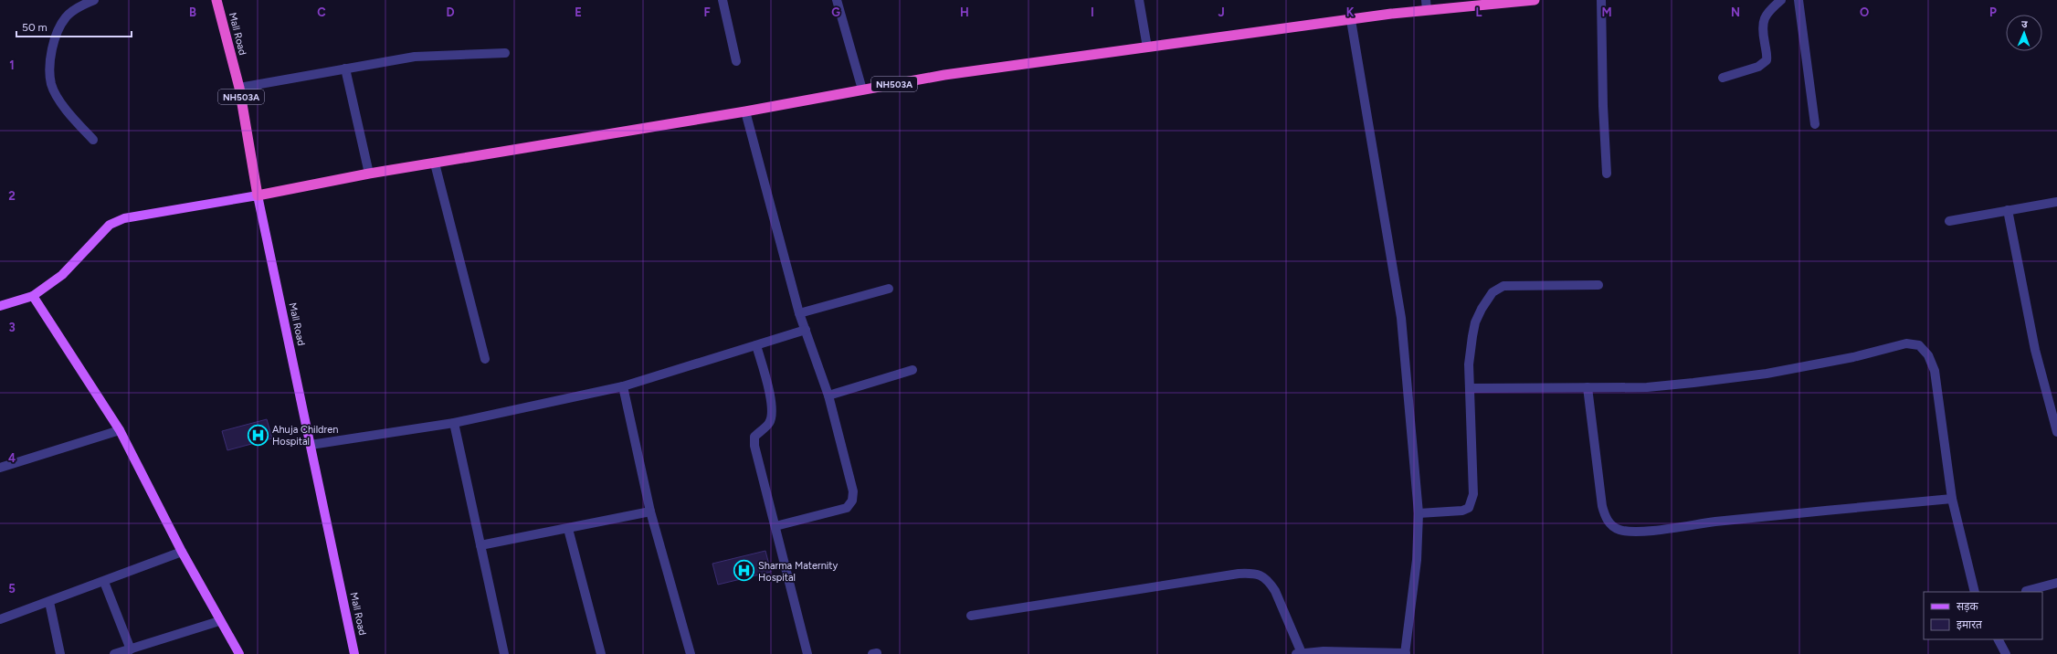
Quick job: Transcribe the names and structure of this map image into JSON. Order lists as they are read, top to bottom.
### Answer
{
  "streets": {
    "highway": ["Mall Road", "NH503A"]
  },
  "crossings": [
    ["Mall Road", "NH503A"]
  ],
  "places": {
    "hospital": ["Ahuja Children Hospital", "Sharma Maternity Hospital"]
  },
  "legend": ["सड़क", "इमारत"],
  "scale_bar": "50 m",
  "north": "top",
  "grid": {
    "columns": [
      "B",
      "C",
      "D",
      "E",
      "F",
      "G",
      "H",
      "I",
      "J",
      "K",
      "L",
      "M",
      "N",
      "O",
      "P"
    ],
    "rows": [
      "1",
      "2",
      "3",
      "4",
      "5"
    ]
  }
}
